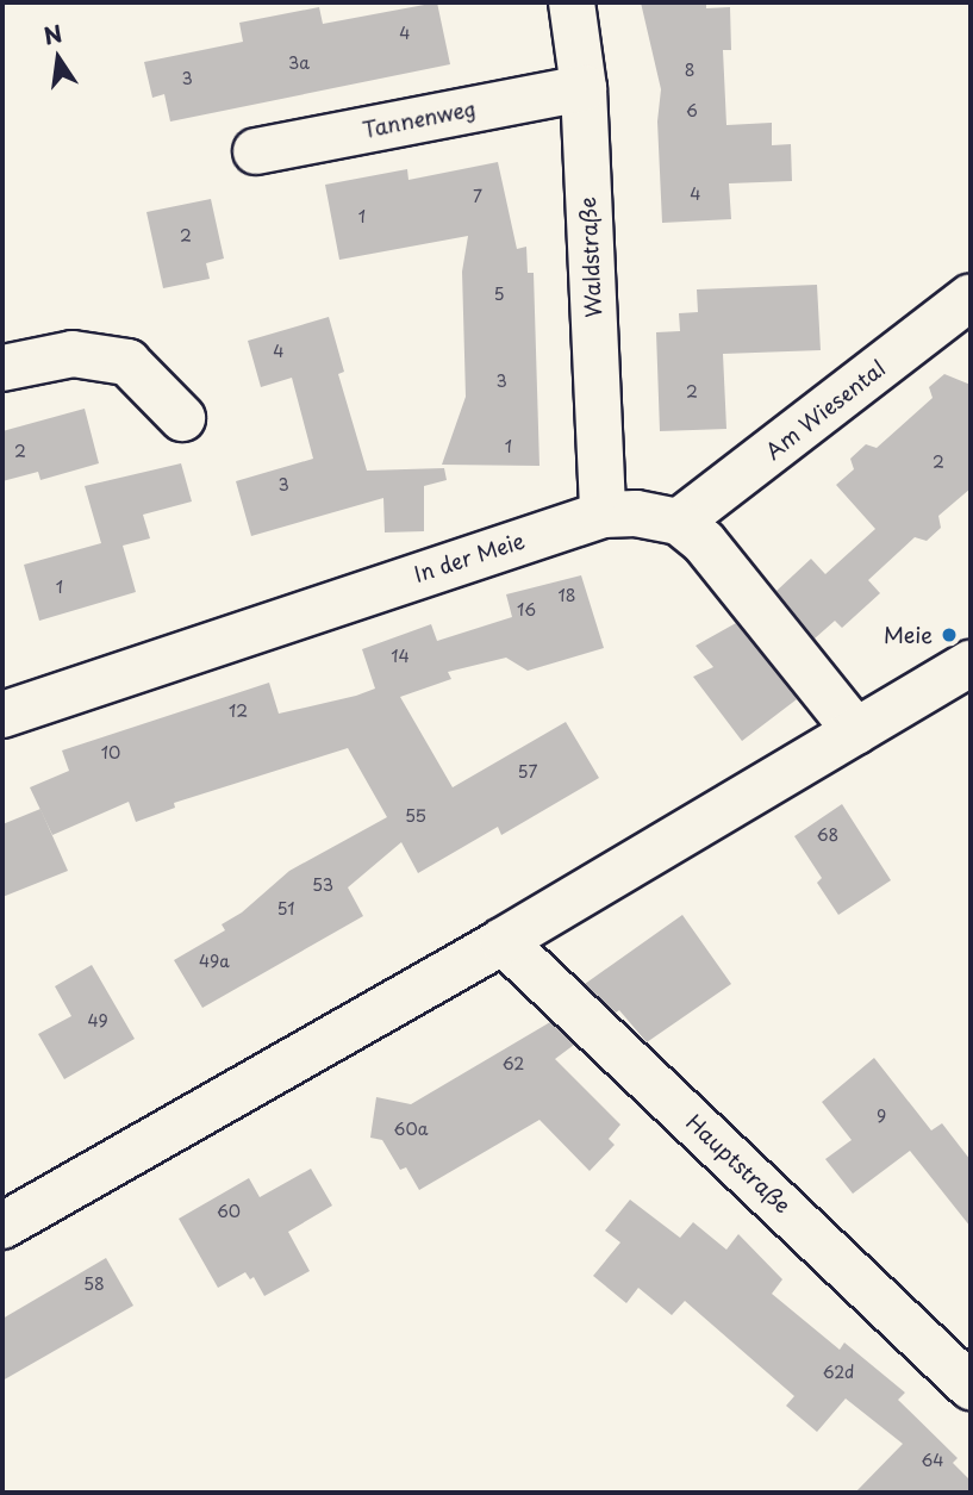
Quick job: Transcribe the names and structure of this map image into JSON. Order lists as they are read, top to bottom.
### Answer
{
  "streets": {
    "street": [
      "Tannenweg",
      "Waldstraße",
      "Am Wiesental",
      "In der Meie",
      "Hauptstraße"
    ]
  },
  "crossings": [
    ["Tannenweg", "Waldstraße"],
    ["Waldstraße", "In der Meie"],
    ["Am Wiesental", "In der Meie"]
  ],
  "places": ["Meie"],
  "house_numbers": [
    "4",
    "3a",
    "8",
    "3",
    "6",
    "4",
    "7",
    "1",
    "2",
    "5",
    "4",
    "3",
    "2",
    "1",
    "2",
    "2",
    "3",
    "1",
    "18",
    "16",
    "14",
    "12",
    "10",
    "57",
    "55",
    "68",
    "53",
    "51",
    "49a",
    "49",
    "62",
    "9",
    "60a",
    "60",
    "58",
    "62d",
    "64"
  ],
  "north": "top"
}
